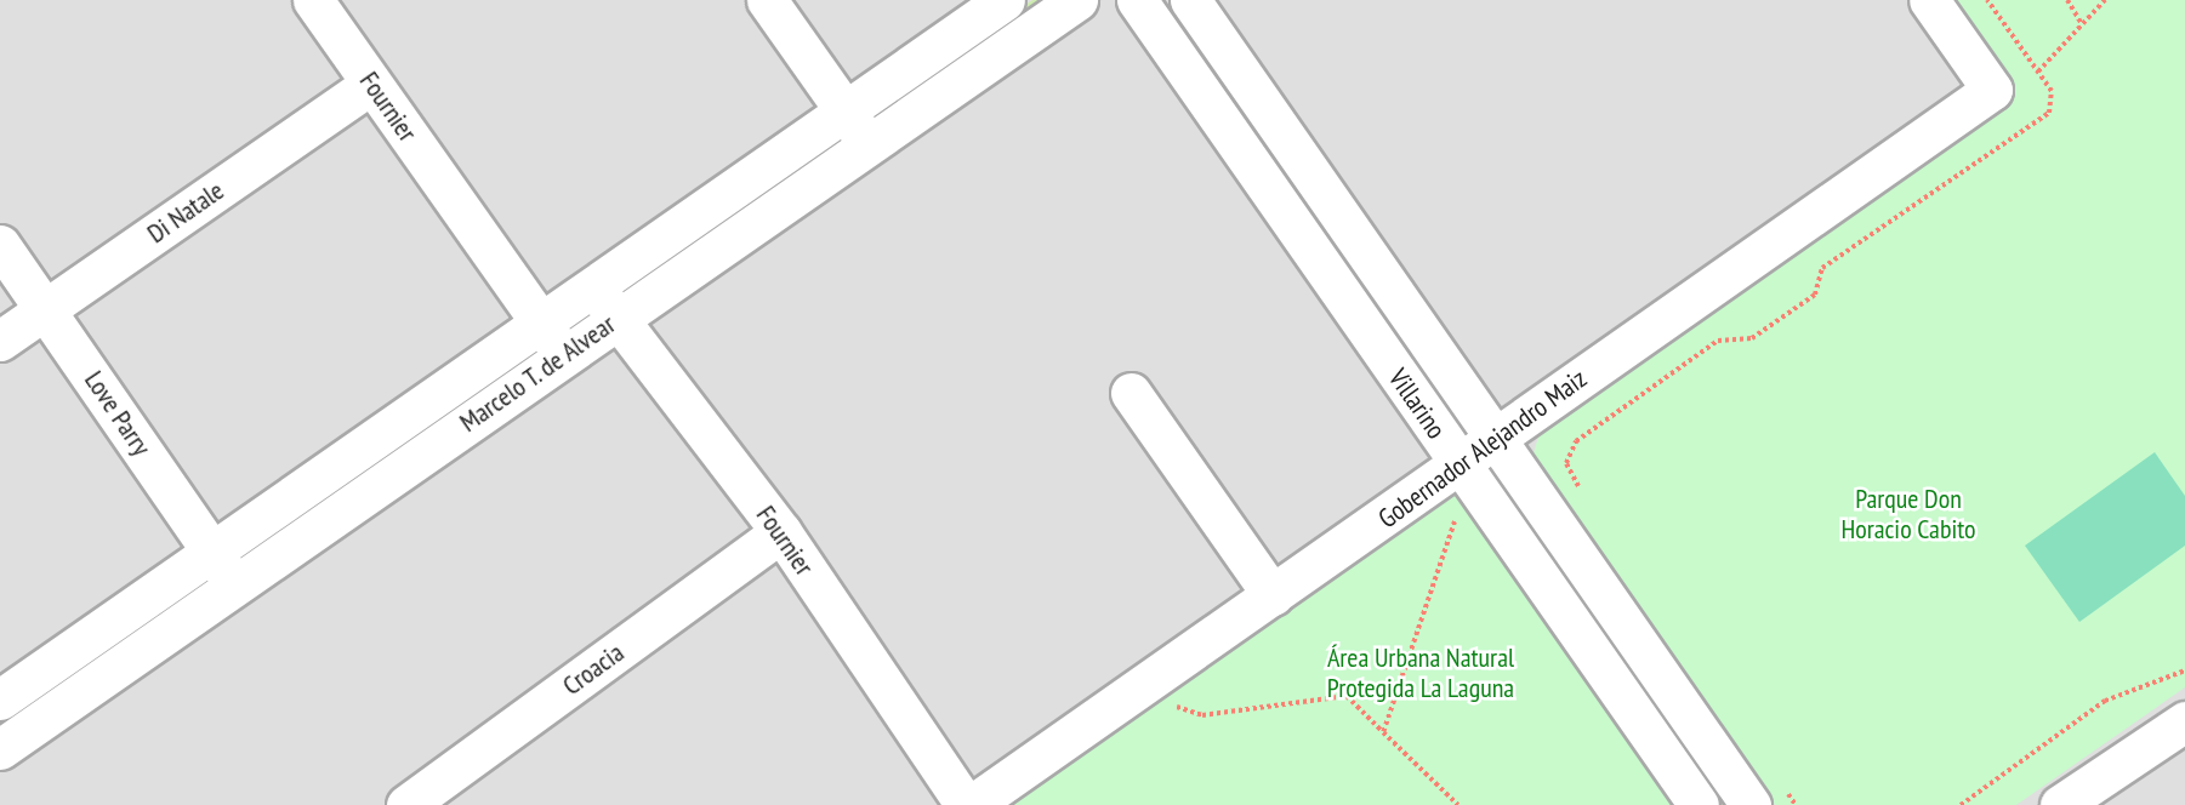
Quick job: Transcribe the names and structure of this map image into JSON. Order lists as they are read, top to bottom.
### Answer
{
  "streets": {
    "street": [
      "Fournier",
      "Di Natale",
      "Marcelo T. de Alvear",
      "Villarino",
      "Love Parry",
      "Gobernador Alejandro Maiz",
      "Croacia"
    ]
  },
  "crossings": [
    ["Fournier", "Di Natale"],
    ["Fournier", "Marcelo T. de Alvear"],
    ["Fournier", "Croacia"],
    ["Di Natale", "Love Parry"],
    ["Marcelo T. de Alvear", "Love Parry"],
    ["Villarino", "Gobernador Alejandro Maiz"]
  ],
  "parks": ["Parque Don Horacio Cabito", "Área Urbana Natural Protegida La Laguna"]
}
